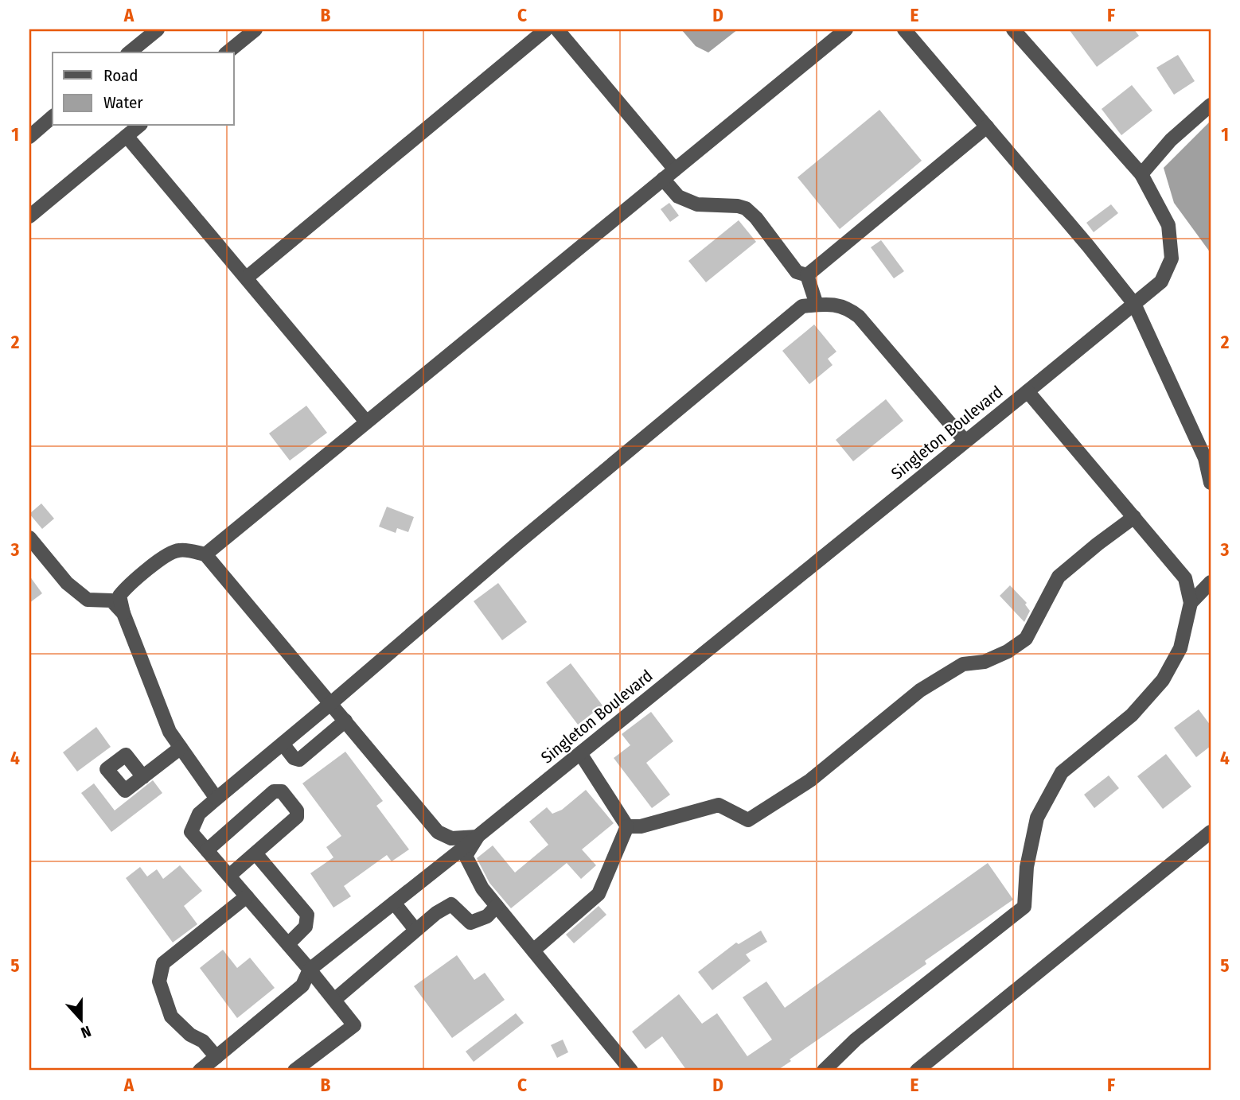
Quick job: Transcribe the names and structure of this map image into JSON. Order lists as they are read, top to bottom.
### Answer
{
  "streets": {
    "lane": ["Singleton Boulevard"]
  },
  "legend": ["Road", "Water"],
  "north": "bottom",
  "grid": {
    "columns": [
      "A",
      "B",
      "C",
      "D",
      "E",
      "F"
    ],
    "rows": [
      "1",
      "2",
      "3",
      "4",
      "5"
    ]
  }
}
